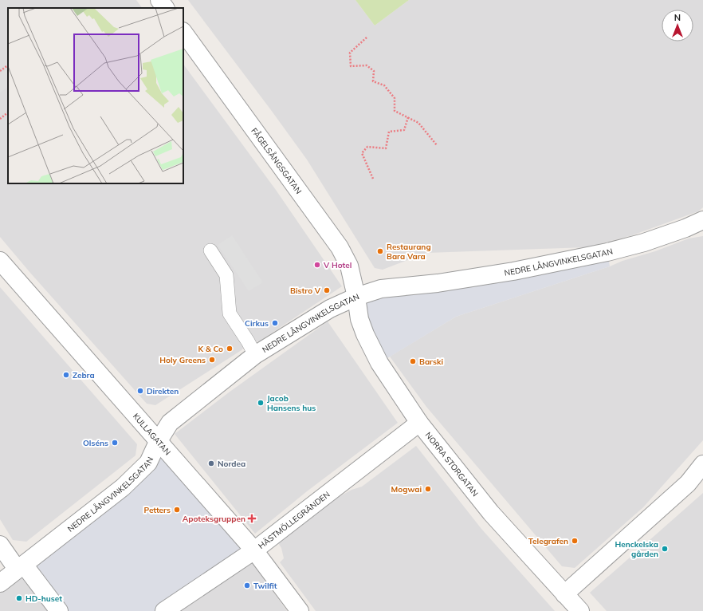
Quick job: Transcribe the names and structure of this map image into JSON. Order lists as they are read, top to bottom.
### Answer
{
  "streets": {
    "street": [
      "FÅGELSÅNGSGATAN",
      "NEDRE LÅNGVINKELSGATAN",
      "KULLAGATAN",
      "NORRA STORGATAN",
      "HÄSTMÖLLEGRÄNDEN"
    ]
  },
  "crossings": [
    ["FÅGELSÅNGSGATAN", "NEDRE LÅNGVINKELSGATAN"],
    ["FÅGELSÅNGSGATAN", "NORRA STORGATAN"],
    ["NEDRE LÅNGVINKELSGATAN", "KULLAGATAN"],
    ["NEDRE LÅNGVINKELSGATAN", "NORRA STORGATAN"],
    ["KULLAGATAN", "HÄSTMÖLLEGRÄNDEN"],
    ["NORRA STORGATAN", "HÄSTMÖLLEGRÄNDEN"]
  ],
  "places": {
    "other": [
      "Restaurang Bara Vara",
      "V Hotel",
      "Bistro V",
      "Cirkus",
      "K & Co",
      "Holy Greens",
      "Barski",
      "Zebra",
      "Direkten",
      "Jacob Hansens hus",
      "Olséns",
      "Nordea",
      "Mogwai",
      "Petters",
      "Telegrafen",
      "Henckelska gården",
      "Twilfit",
      "HD-huset"
    ],
    "health": ["Apoteksgruppen"]
  },
  "north": "top"
}
